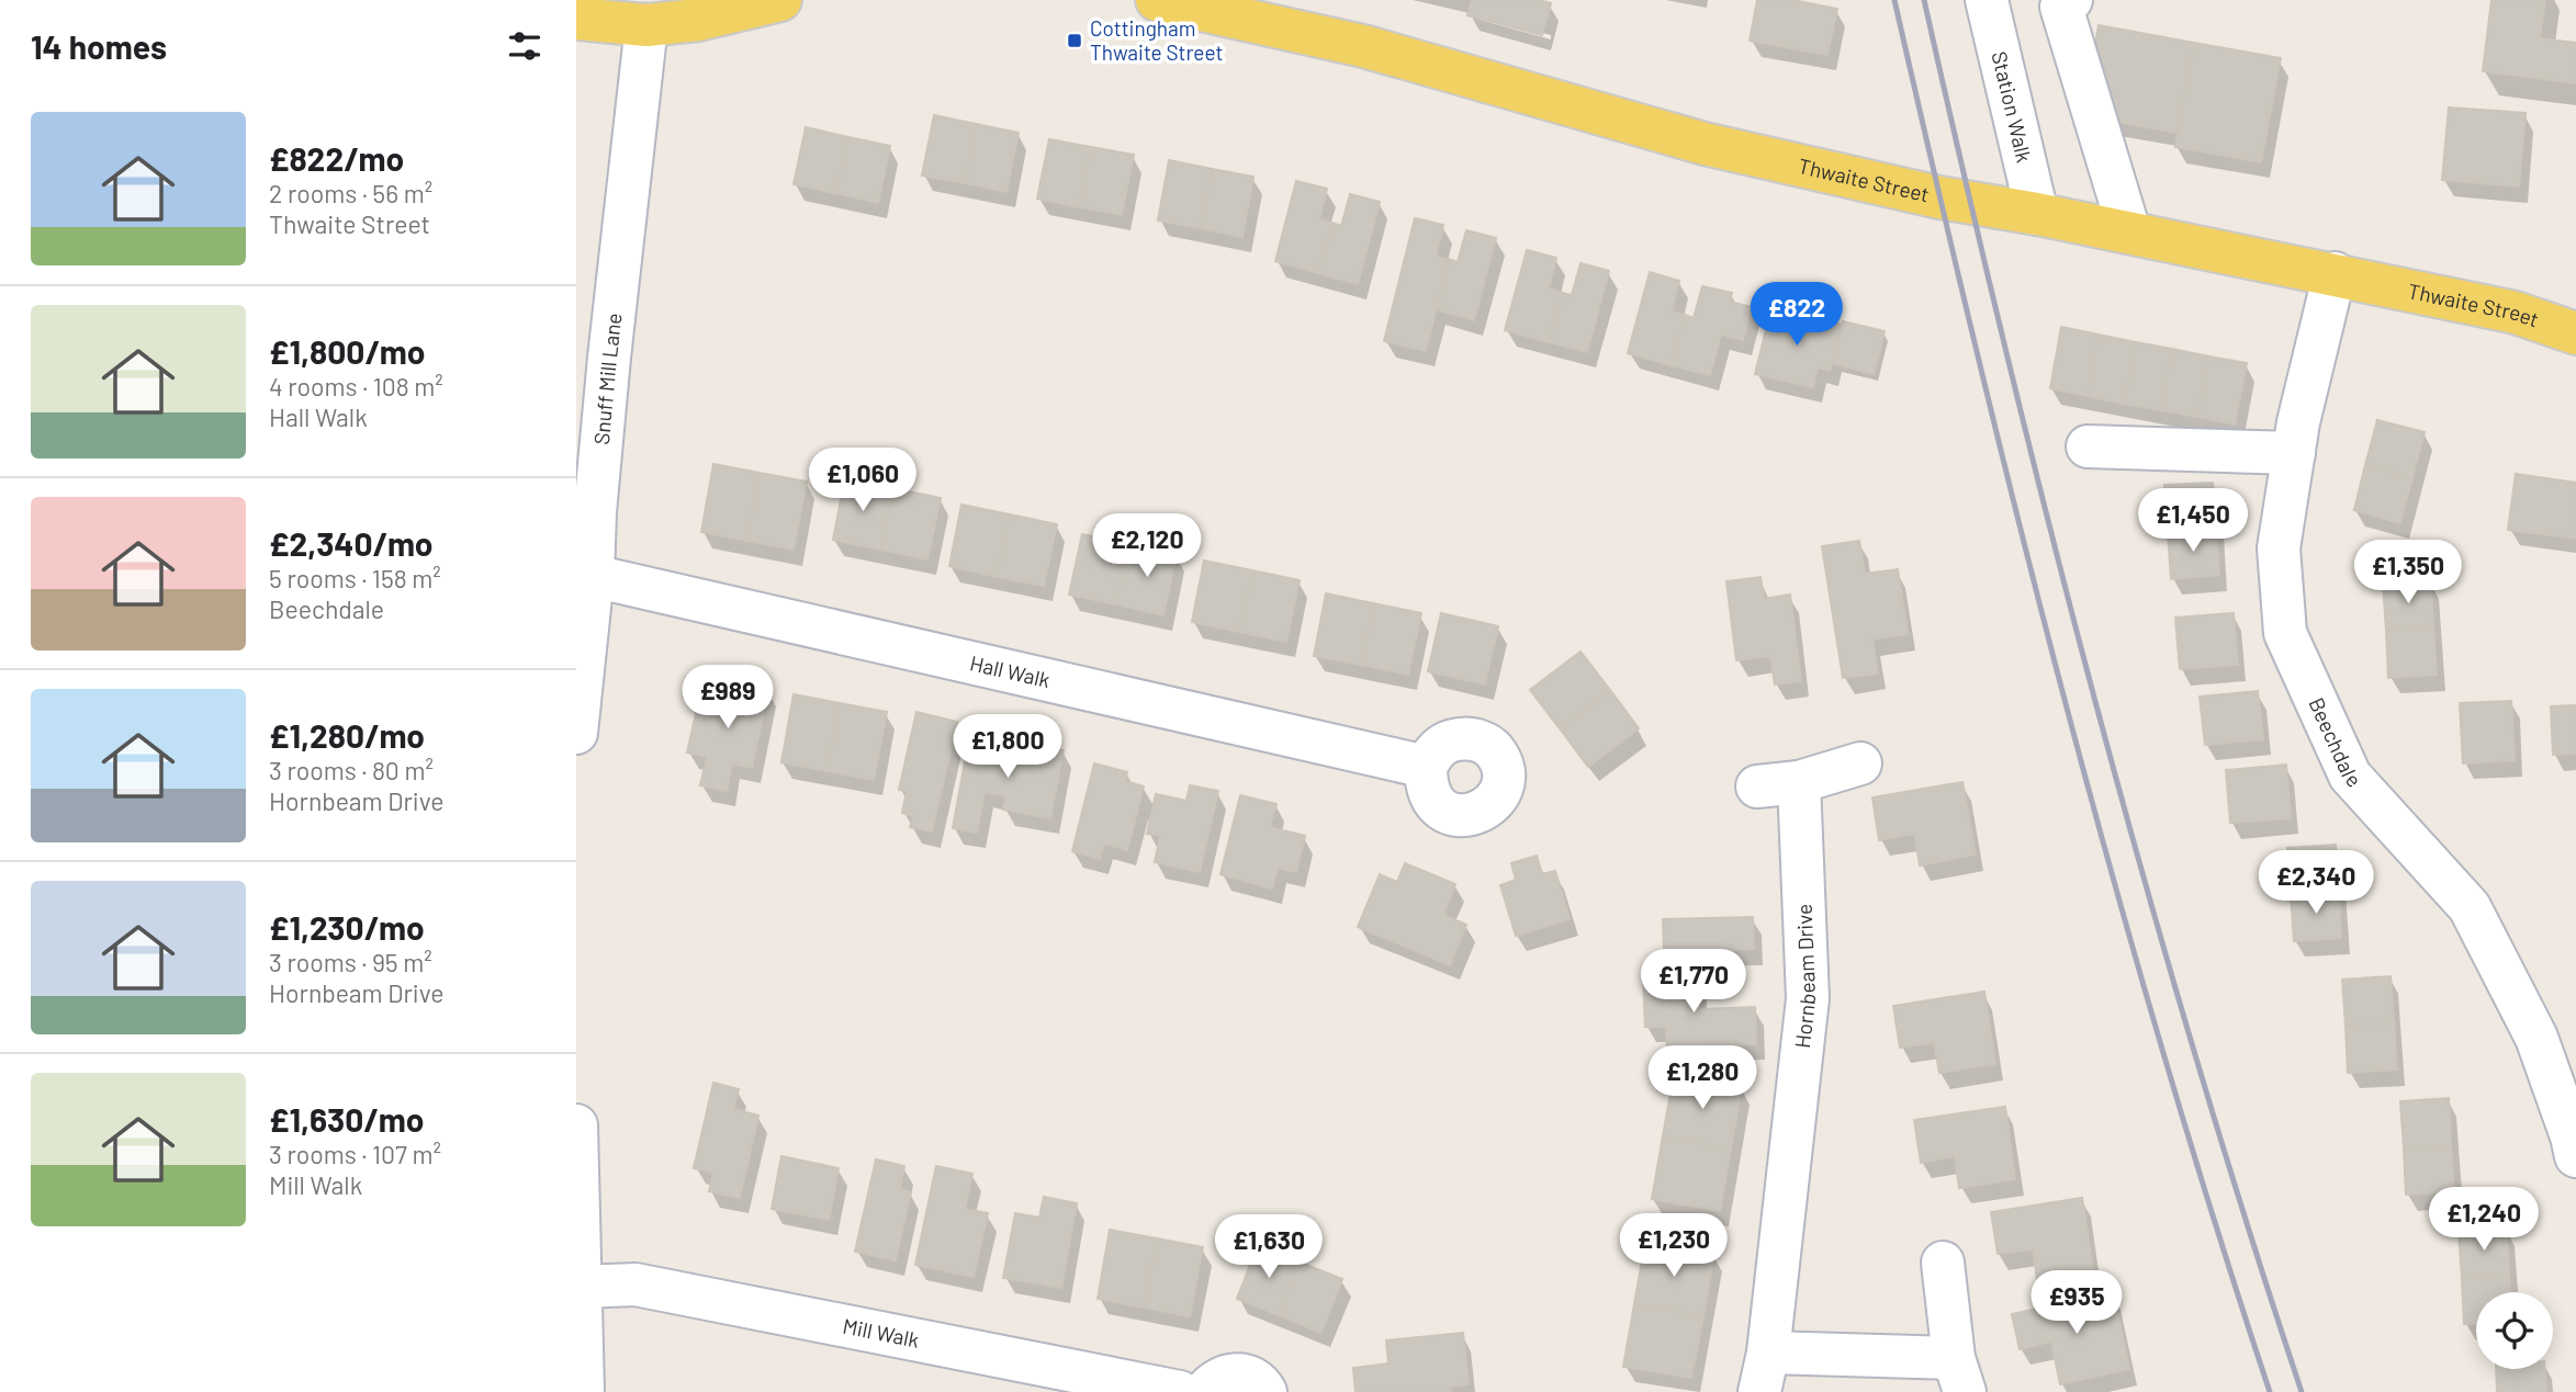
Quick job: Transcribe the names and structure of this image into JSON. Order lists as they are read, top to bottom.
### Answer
{
  "streets": {
    "main road": ["Thwaite Street"],
    "street": [
      "Station Walk",
      "Snuff Mill Lane",
      "Hall Walk",
      "Beechdale",
      "Hornbeam Drive",
      "Mill Walk"
    ]
  },
  "crossings": [
    ["Station Walk", "Thwaite Street"],
    ["Thwaite Street", "Beechdale"],
    ["Snuff Mill Lane", "Hall Walk"]
  ],
  "places": {
    "transit": ["Cottingham Thwaite Street"]
  },
  "page": {
    "heading": "14 homes",
    "list": [
      {
        "name": "£822/mo",
        "note": "2 rooms · 56 m² · Thwaite Street"
      },
      {
        "name": "£1,800/mo",
        "note": "4 rooms · 108 m² · Hall Walk"
      },
      {
        "name": "£2,340/mo",
        "note": "5 rooms · 158 m² · Beechdale"
      },
      {
        "name": "£1,280/mo",
        "note": "3 rooms · 80 m² · Hornbeam Drive"
      },
      {
        "name": "£1,230/mo",
        "note": "3 rooms · 95 m² · Hornbeam Drive"
      },
      {
        "name": "£1,630/mo",
        "note": "3 rooms · 107 m² · Mill Walk"
      }
    ],
    "price": [
      "£822",
      "£1,060",
      "£1,450",
      "£2,120",
      "£1,350",
      "£989",
      "£1,800",
      "£2,340",
      "£1,770",
      "£1,280",
      "£1,240",
      "£1,230",
      "£1,630",
      "£935"
    ]
  }
}
